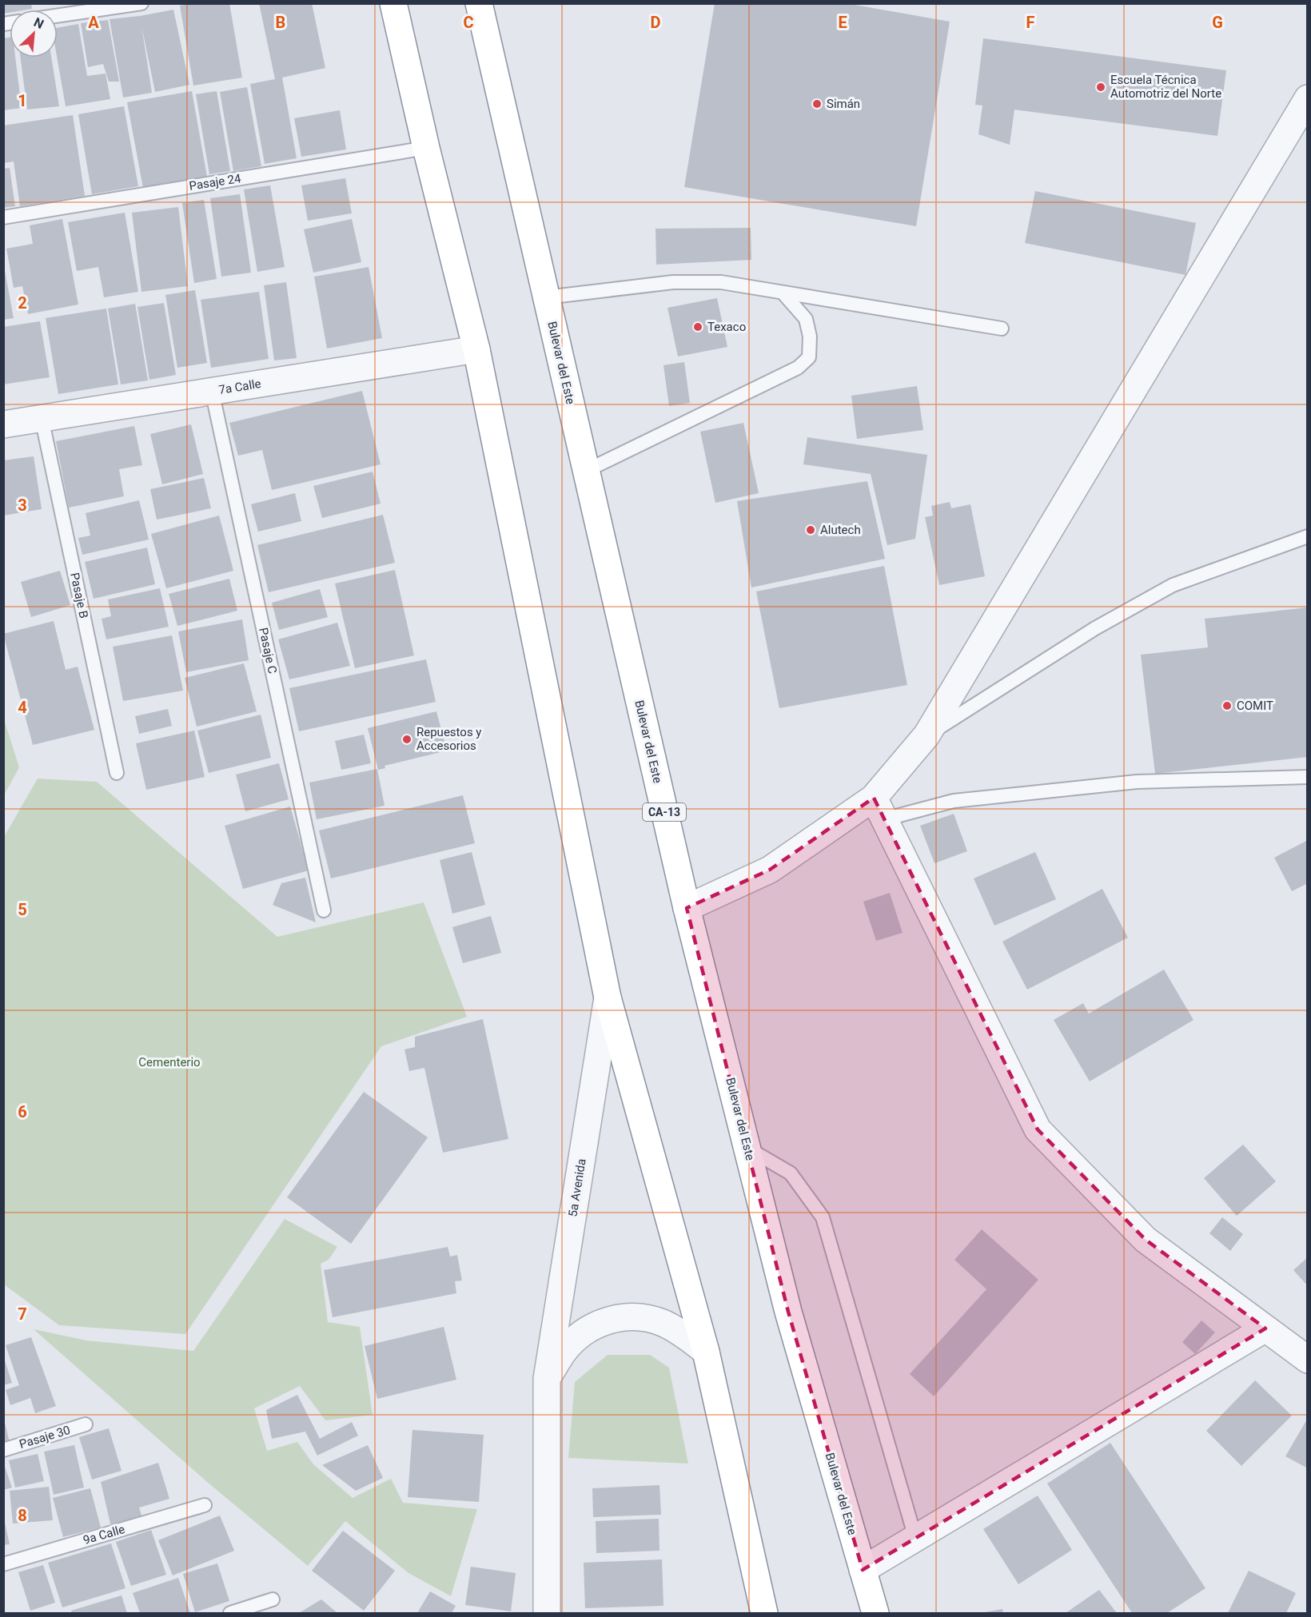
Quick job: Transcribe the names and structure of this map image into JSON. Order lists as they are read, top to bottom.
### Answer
{
  "streets": {
    "highway": ["Bulevar del Este", "CA-13"],
    "street": ["7a Calle", "5a Avenida"],
    "lane": [
      "Pasaje 24",
      "Pasaje B",
      "Pasaje C",
      "Pasaje 30",
      "9a Calle"
    ]
  },
  "crossings": [
    ["7a Calle", "Pasaje B"],
    ["7a Calle", "Pasaje C"]
  ],
  "parks": ["Cementerio"],
  "places": [
    "Escuela Técnica Automotriz del Norte",
    "Simán",
    "Texaco",
    "Alutech",
    "COMIT",
    "Repuestos y Accesorios"
  ],
  "north": "top right",
  "grid": {
    "columns": [
      "A",
      "B",
      "C",
      "D",
      "E",
      "F",
      "G"
    ],
    "rows": [
      "1",
      "2",
      "3",
      "4",
      "5",
      "6",
      "7",
      "8"
    ]
  }
}
